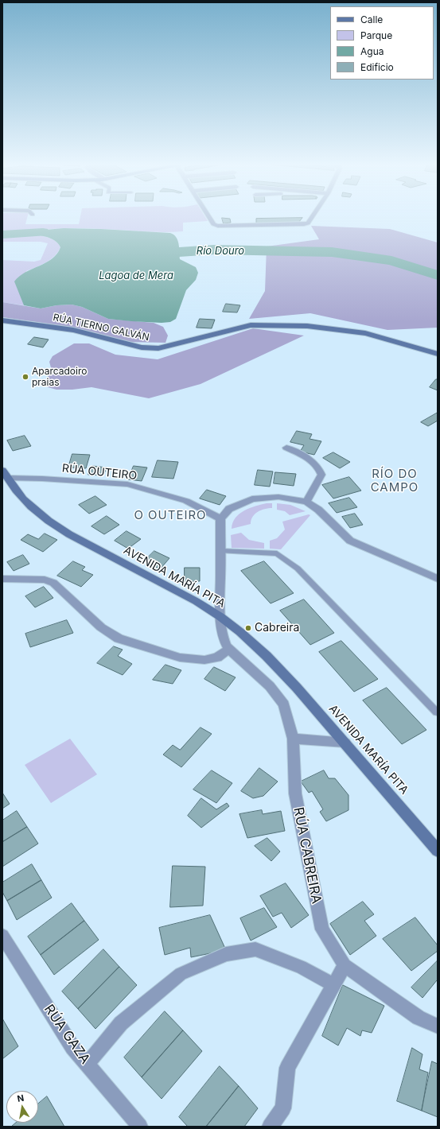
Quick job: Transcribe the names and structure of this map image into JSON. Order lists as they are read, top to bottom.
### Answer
{
  "streets": {
    "street": [
      "RÚA TIERNO GALVÁN",
      "RÚA OUTEIRO",
      "AVENIDA MARÍA PITA",
      "RÚA CABREIRA",
      "RÚA GAZA"
    ]
  },
  "crossings": [
    ["RÚA OUTEIRO", "AVENIDA MARÍA PITA"],
    ["RÚA OUTEIRO", "RÚA CABREIRA"],
    ["AVENIDA MARÍA PITA", "RÚA CABREIRA"]
  ],
  "districts": ["RÍO DO CAMPO", "O OUTEIRO"],
  "water": ["Río Douro", "Lagoa de Mera"],
  "places": ["Aparcadoiro praias", "Cabreira"],
  "legend": [
    "Calle",
    "Parque",
    "Agua",
    "Edificio"
  ],
  "north": "top"
}
